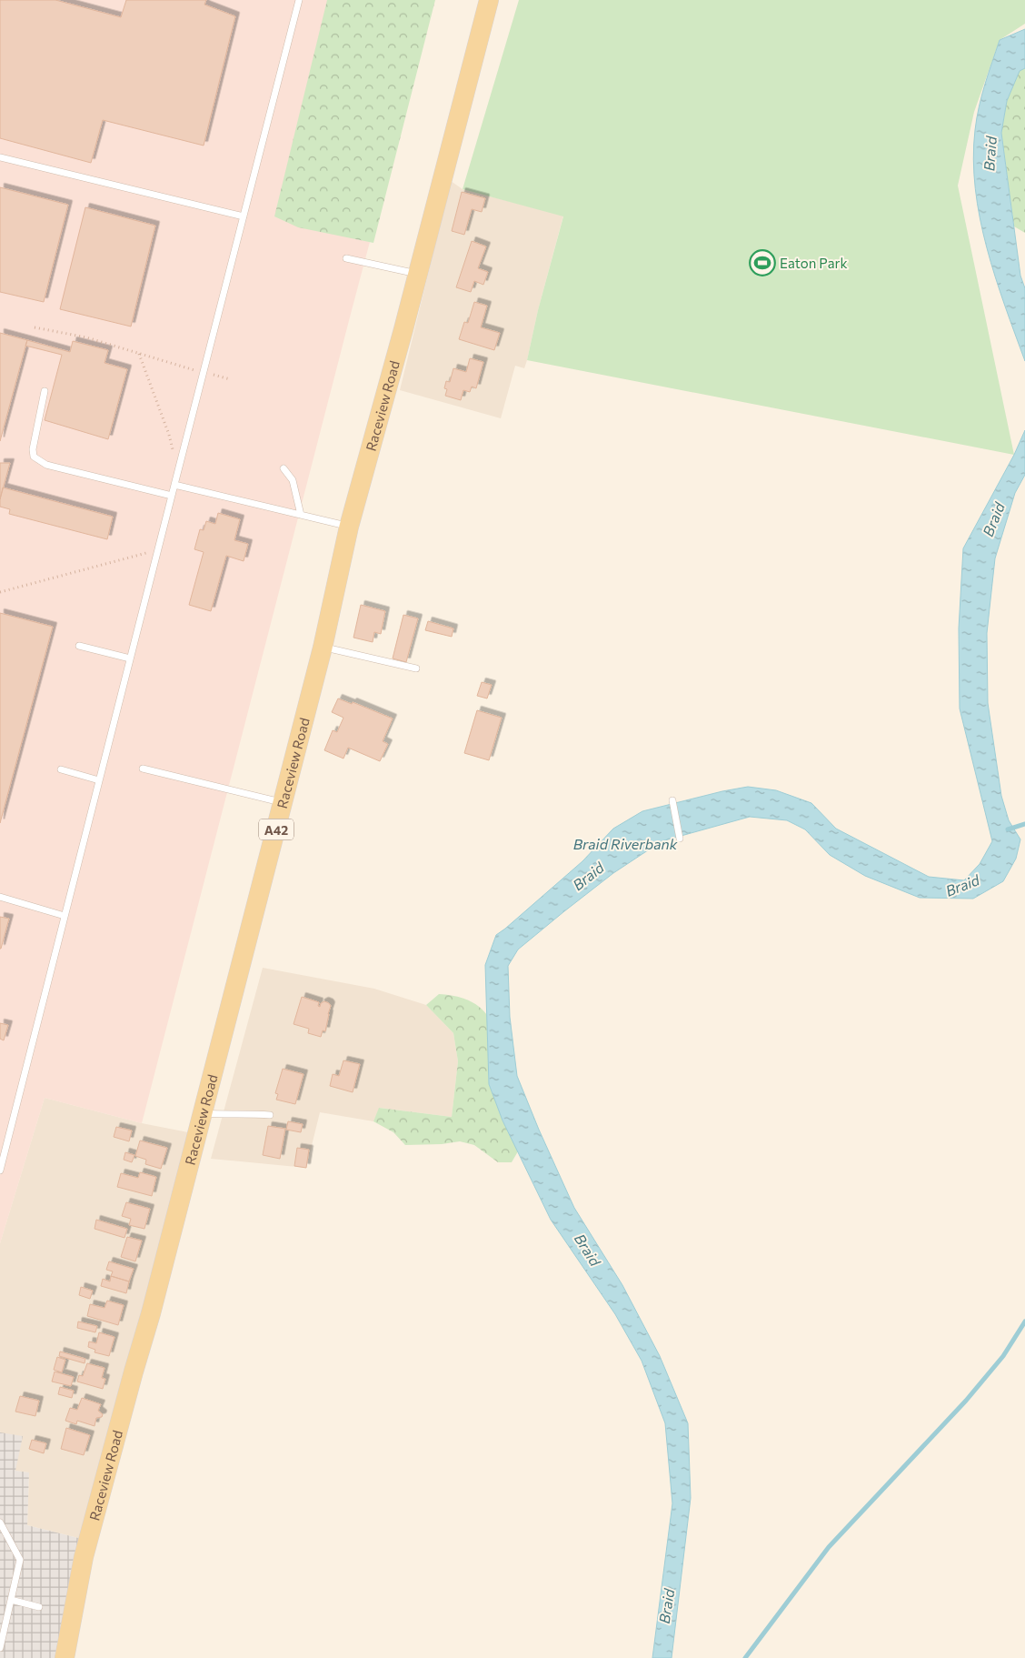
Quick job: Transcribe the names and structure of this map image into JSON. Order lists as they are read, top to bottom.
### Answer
{
  "streets": {
    "main road": ["Raceview Road", "A42"]
  },
  "water": ["Braid", "Braid Riverbank"],
  "places": {
    "sports": ["Eaton Park"]
  }
}
